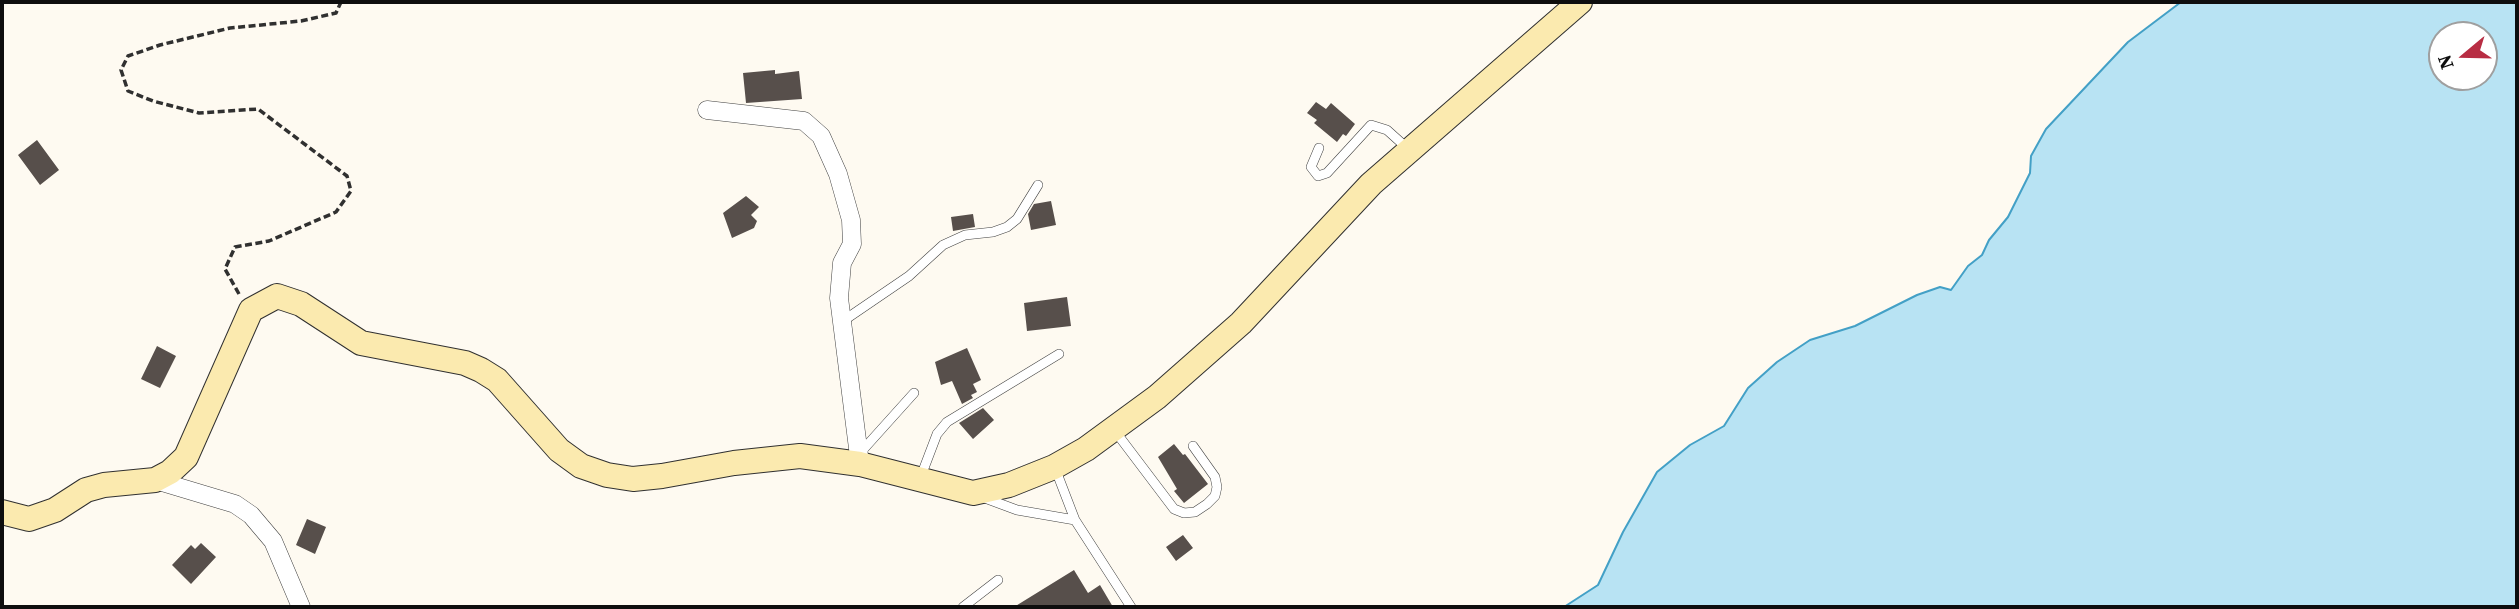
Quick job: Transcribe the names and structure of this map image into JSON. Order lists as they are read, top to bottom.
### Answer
{
  "north": "left"
}
